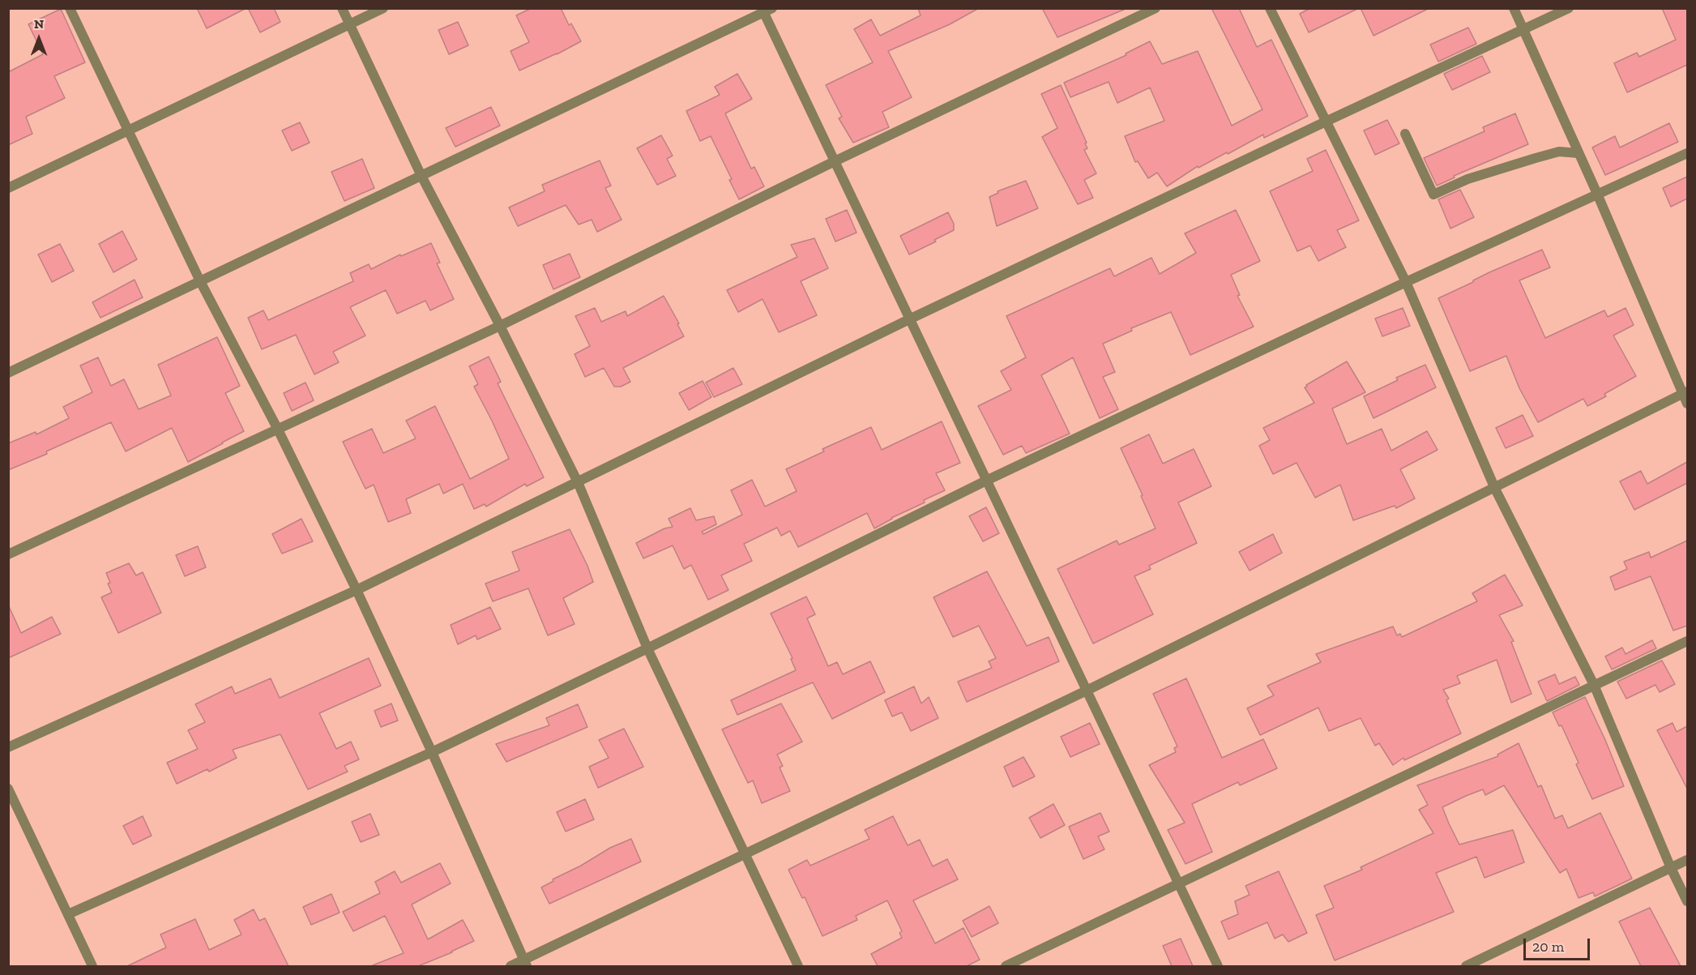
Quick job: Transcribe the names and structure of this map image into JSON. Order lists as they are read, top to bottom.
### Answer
{
  "scale_bar": "20 m",
  "north": "top"
}
